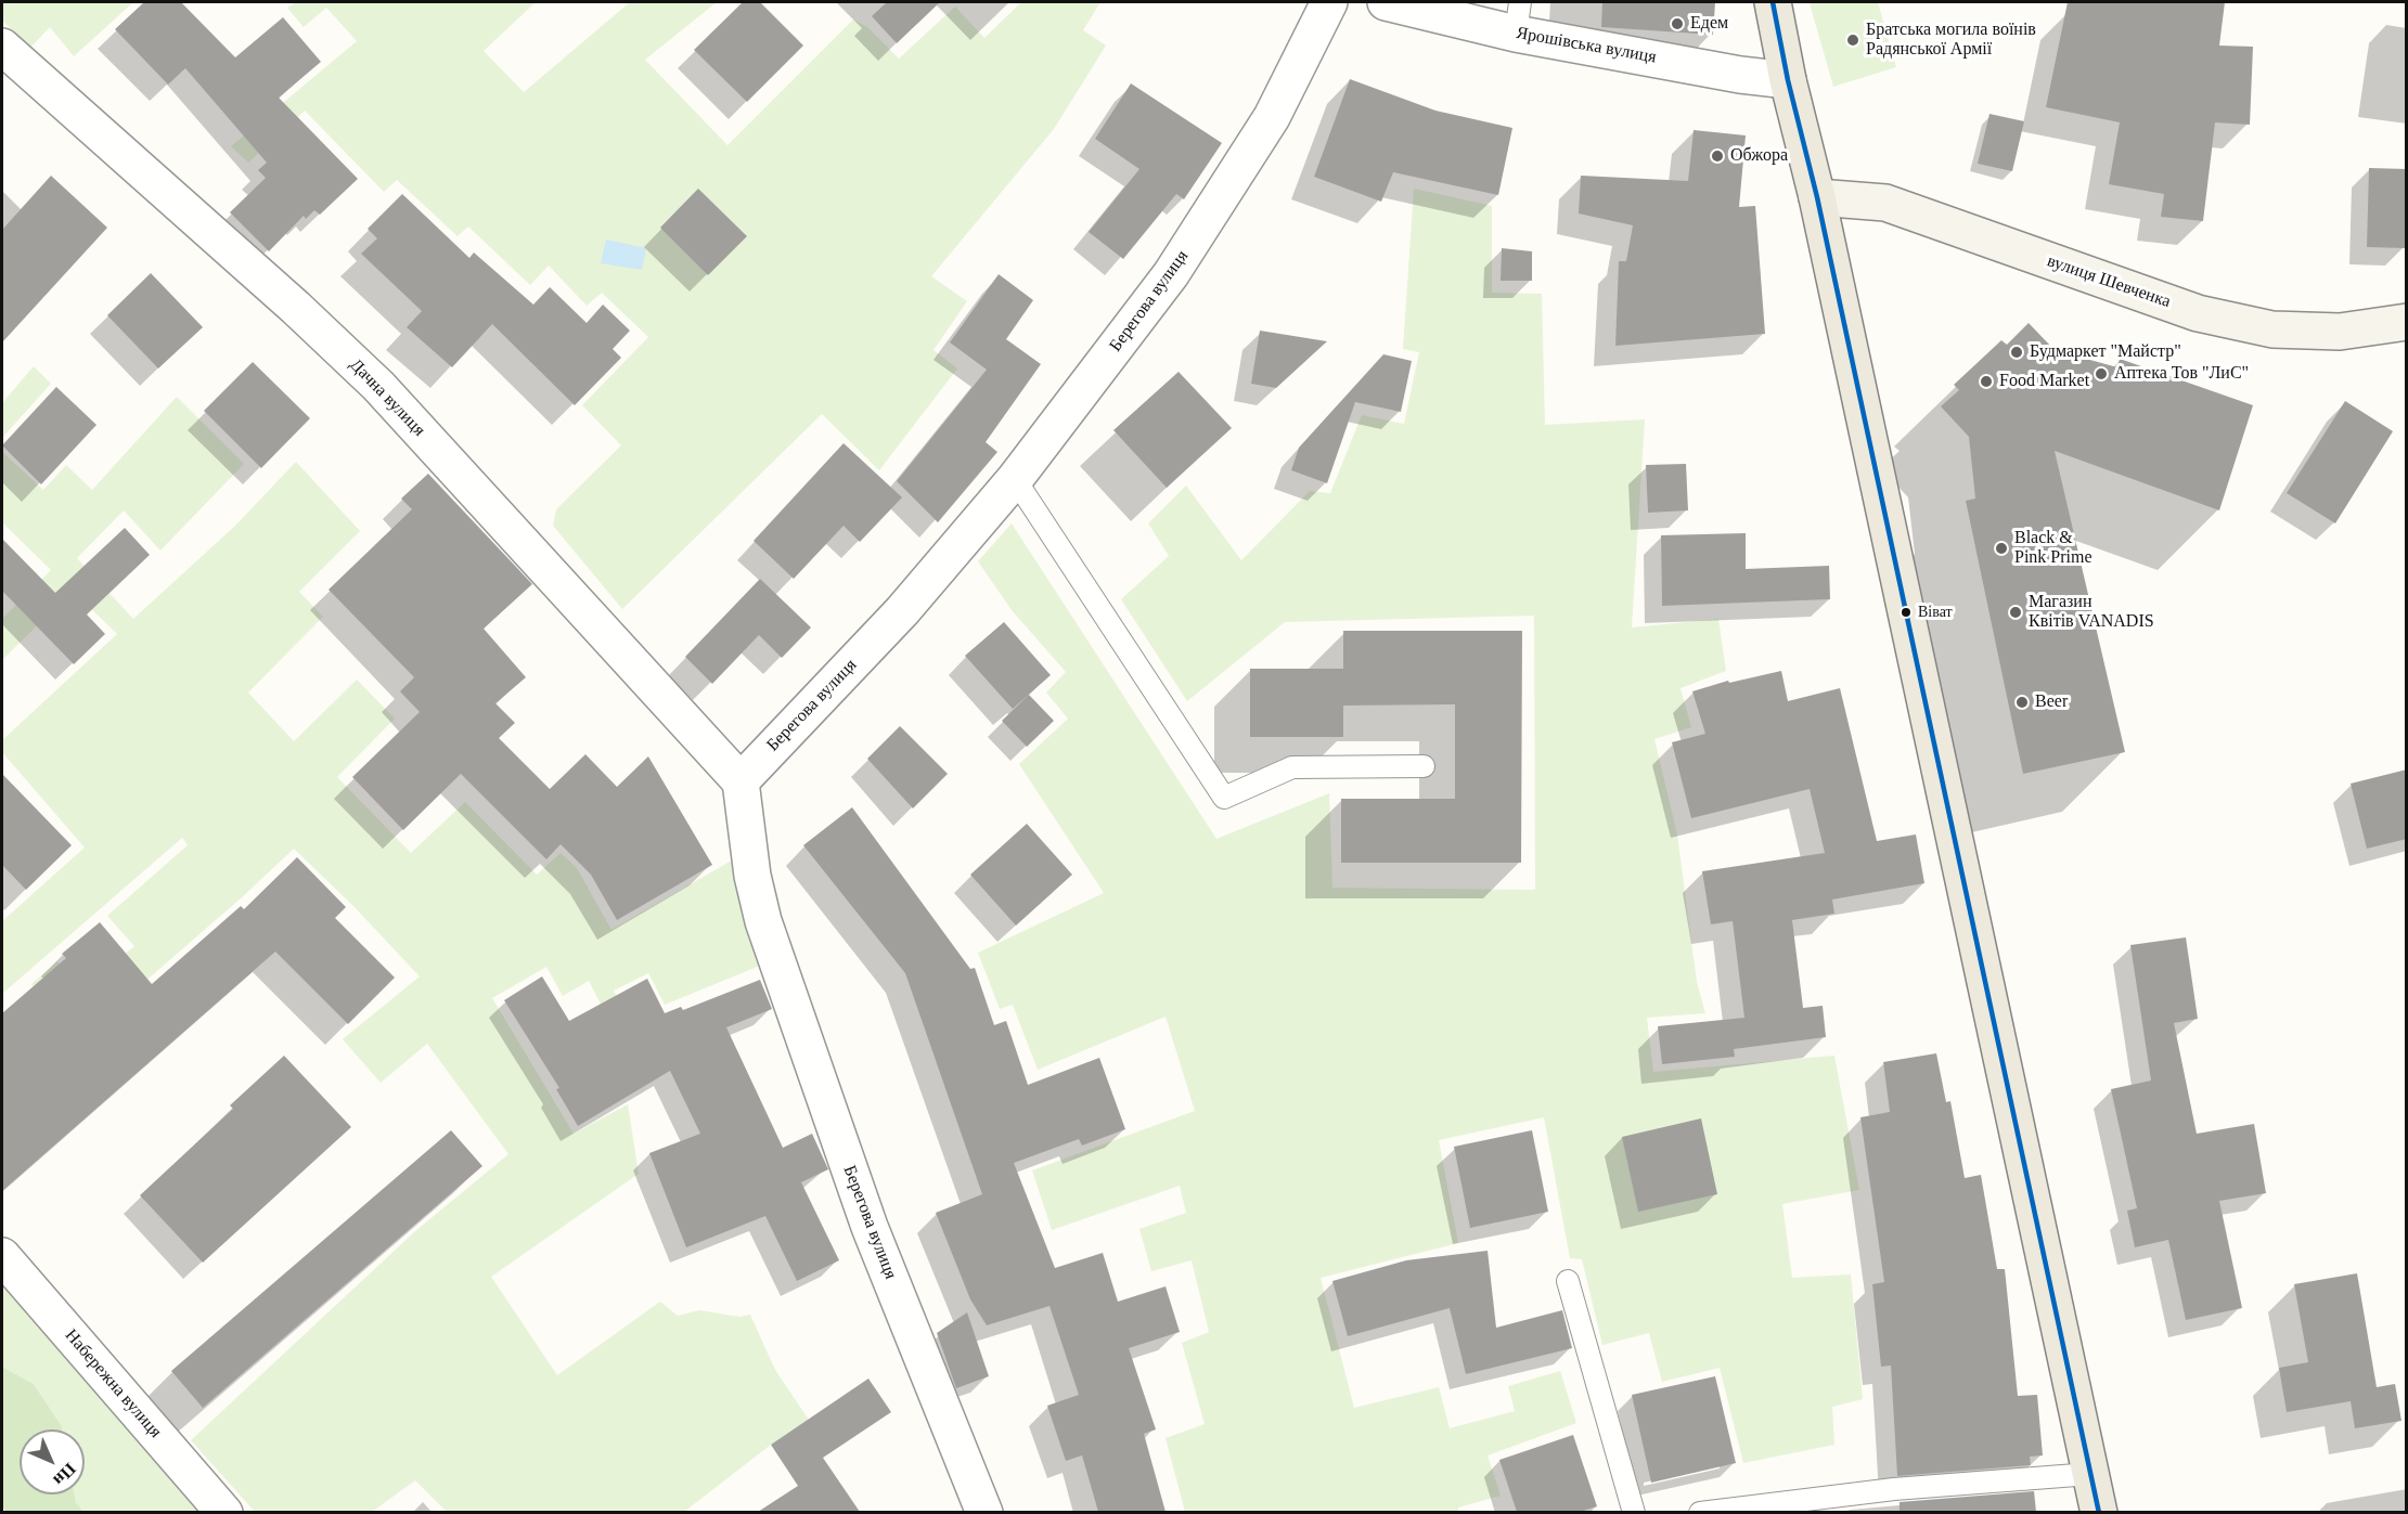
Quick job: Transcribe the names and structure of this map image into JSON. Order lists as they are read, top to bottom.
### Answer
{
  "streets": {
    "street": [
      "Ярошівська вулиця",
      "вулиця Шевченка",
      "Берегова вулиця",
      "Дачна вулиця",
      "Набережна вулиця"
    ]
  },
  "crossings": [
    ["Берегова вулиця", "Дачна вулиця"]
  ],
  "places": [
    "Едем",
    "Братська могила воїнів Радянської Армії",
    "Обжора",
    "Будмаркет \"Майстр\"",
    "Аптека Тов \"ЛиС\"",
    "Food Market",
    "Black & Pink Prime",
    "Віват",
    "Магазин Квітів VANADIS",
    "Beer"
  ],
  "north": "bottom right"
}
